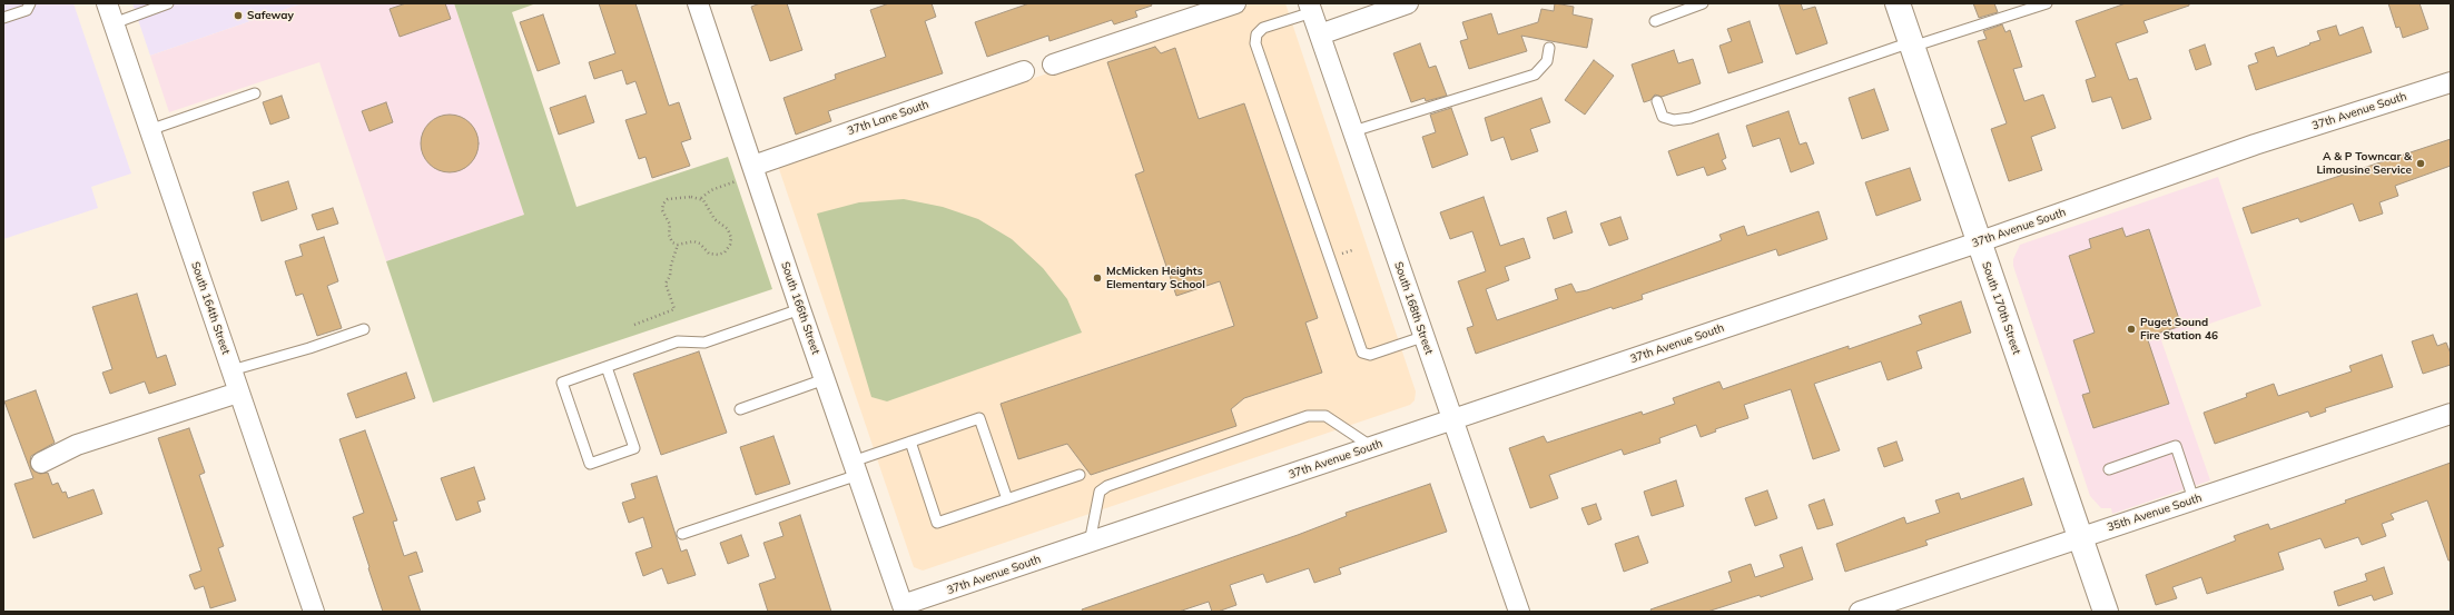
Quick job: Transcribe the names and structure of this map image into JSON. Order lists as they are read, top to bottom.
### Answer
{
  "streets": {
    "street": [
      "37th Avenue South",
      "37th Lane South",
      "South 164th Street",
      "South 166th Street",
      "South 168th Street",
      "South 170th Street",
      "35th Avenue South"
    ]
  },
  "crossings": [
    ["37th Avenue South", "South 166th Street"],
    ["37th Avenue South", "South 168th Street"],
    ["37th Avenue South", "South 170th Street"],
    ["37th Lane South", "South 166th Street"],
    ["South 170th Street", "35th Avenue South"]
  ],
  "places": [
    "Safeway",
    "A & P Towncar & Limousine Service",
    "McMicken Heights Elementary School",
    "Puget Sound Fire Station 46"
  ]
}
